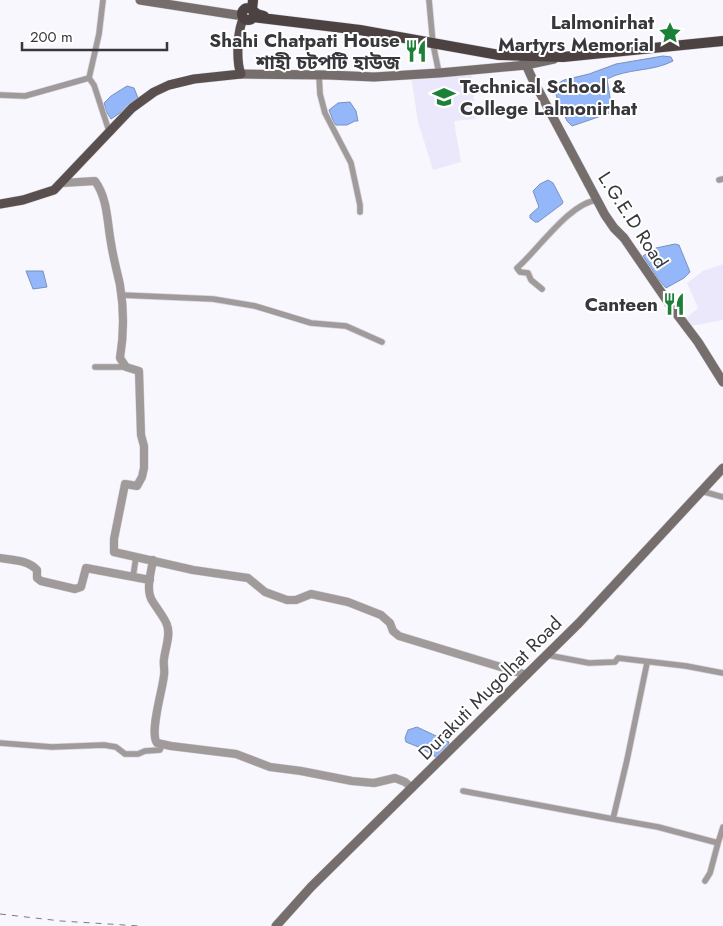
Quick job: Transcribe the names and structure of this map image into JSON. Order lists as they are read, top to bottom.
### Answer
{
  "streets": {
    "main road": ["L.G.E.D Road", "Durakuti Mugolhat Road"]
  },
  "places": {
    "place": ["Lalmonirhat Martyrs Memorial"],
    "restaurant": ["Shahi Chatpati House শাহী চটপটি হাউজ", "Canteen"],
    "school or university": ["Technical School & College Lalmonirhat"]
  },
  "scale_bar": "200 m"
}
